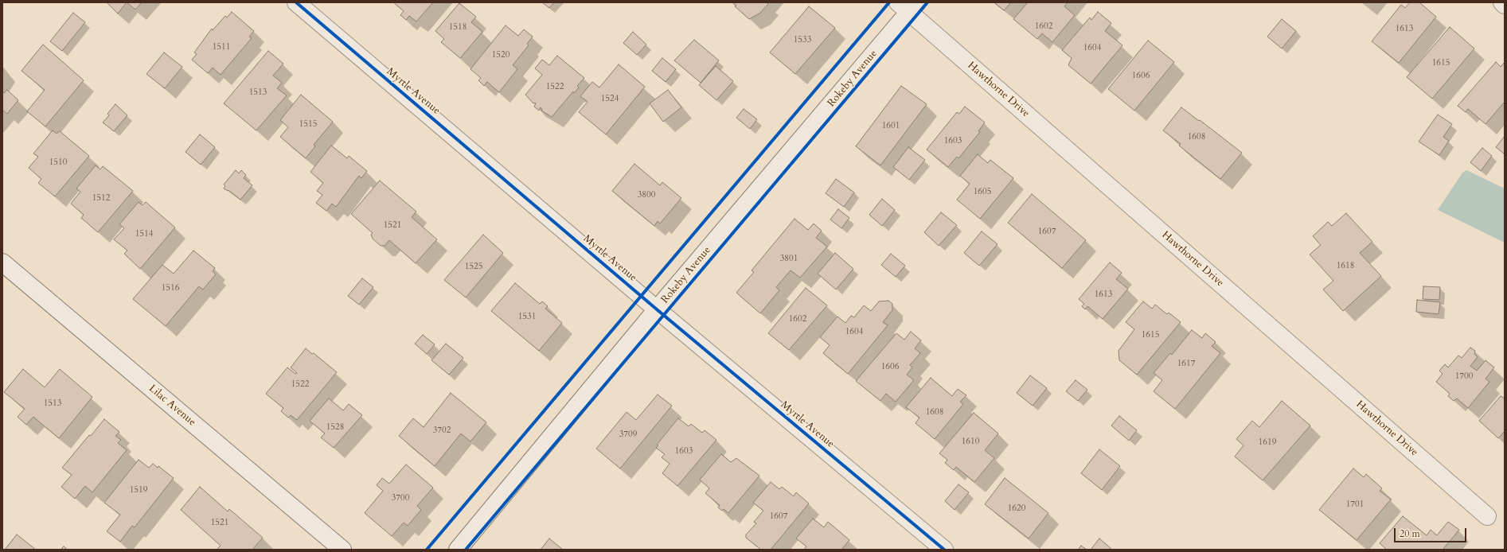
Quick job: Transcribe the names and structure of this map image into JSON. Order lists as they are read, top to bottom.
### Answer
{
  "streets": {
    "street": [
      "Rokeby Avenue",
      "Hawthorne Drive",
      "Myrtle Avenue",
      "Lilac Avenue"
    ]
  },
  "crossings": [
    ["Rokeby Avenue", "Hawthorne Drive"],
    ["Rokeby Avenue", "Myrtle Avenue"]
  ],
  "house_numbers": [
    "1602",
    "1518",
    "1613",
    "1533",
    "1511",
    "1604",
    "1520",
    "1615",
    "1606",
    "1522",
    "1513",
    "1524",
    "1515",
    "1601",
    "1608",
    "1603",
    "1510",
    "1605",
    "3800",
    "1512",
    "1521",
    "1607",
    "1514",
    "3801",
    "1618",
    "1525",
    "1516",
    "1613",
    "1531",
    "1602",
    "1604",
    "1615",
    "1617",
    "1606",
    "1700",
    "1522",
    "1513",
    "1608",
    "1528",
    "3702",
    "3709",
    "1610",
    "1619",
    "1603",
    "1519",
    "3700",
    "1701",
    "1620",
    "1607",
    "1521"
  ],
  "scale_bar": "20 m"
}
